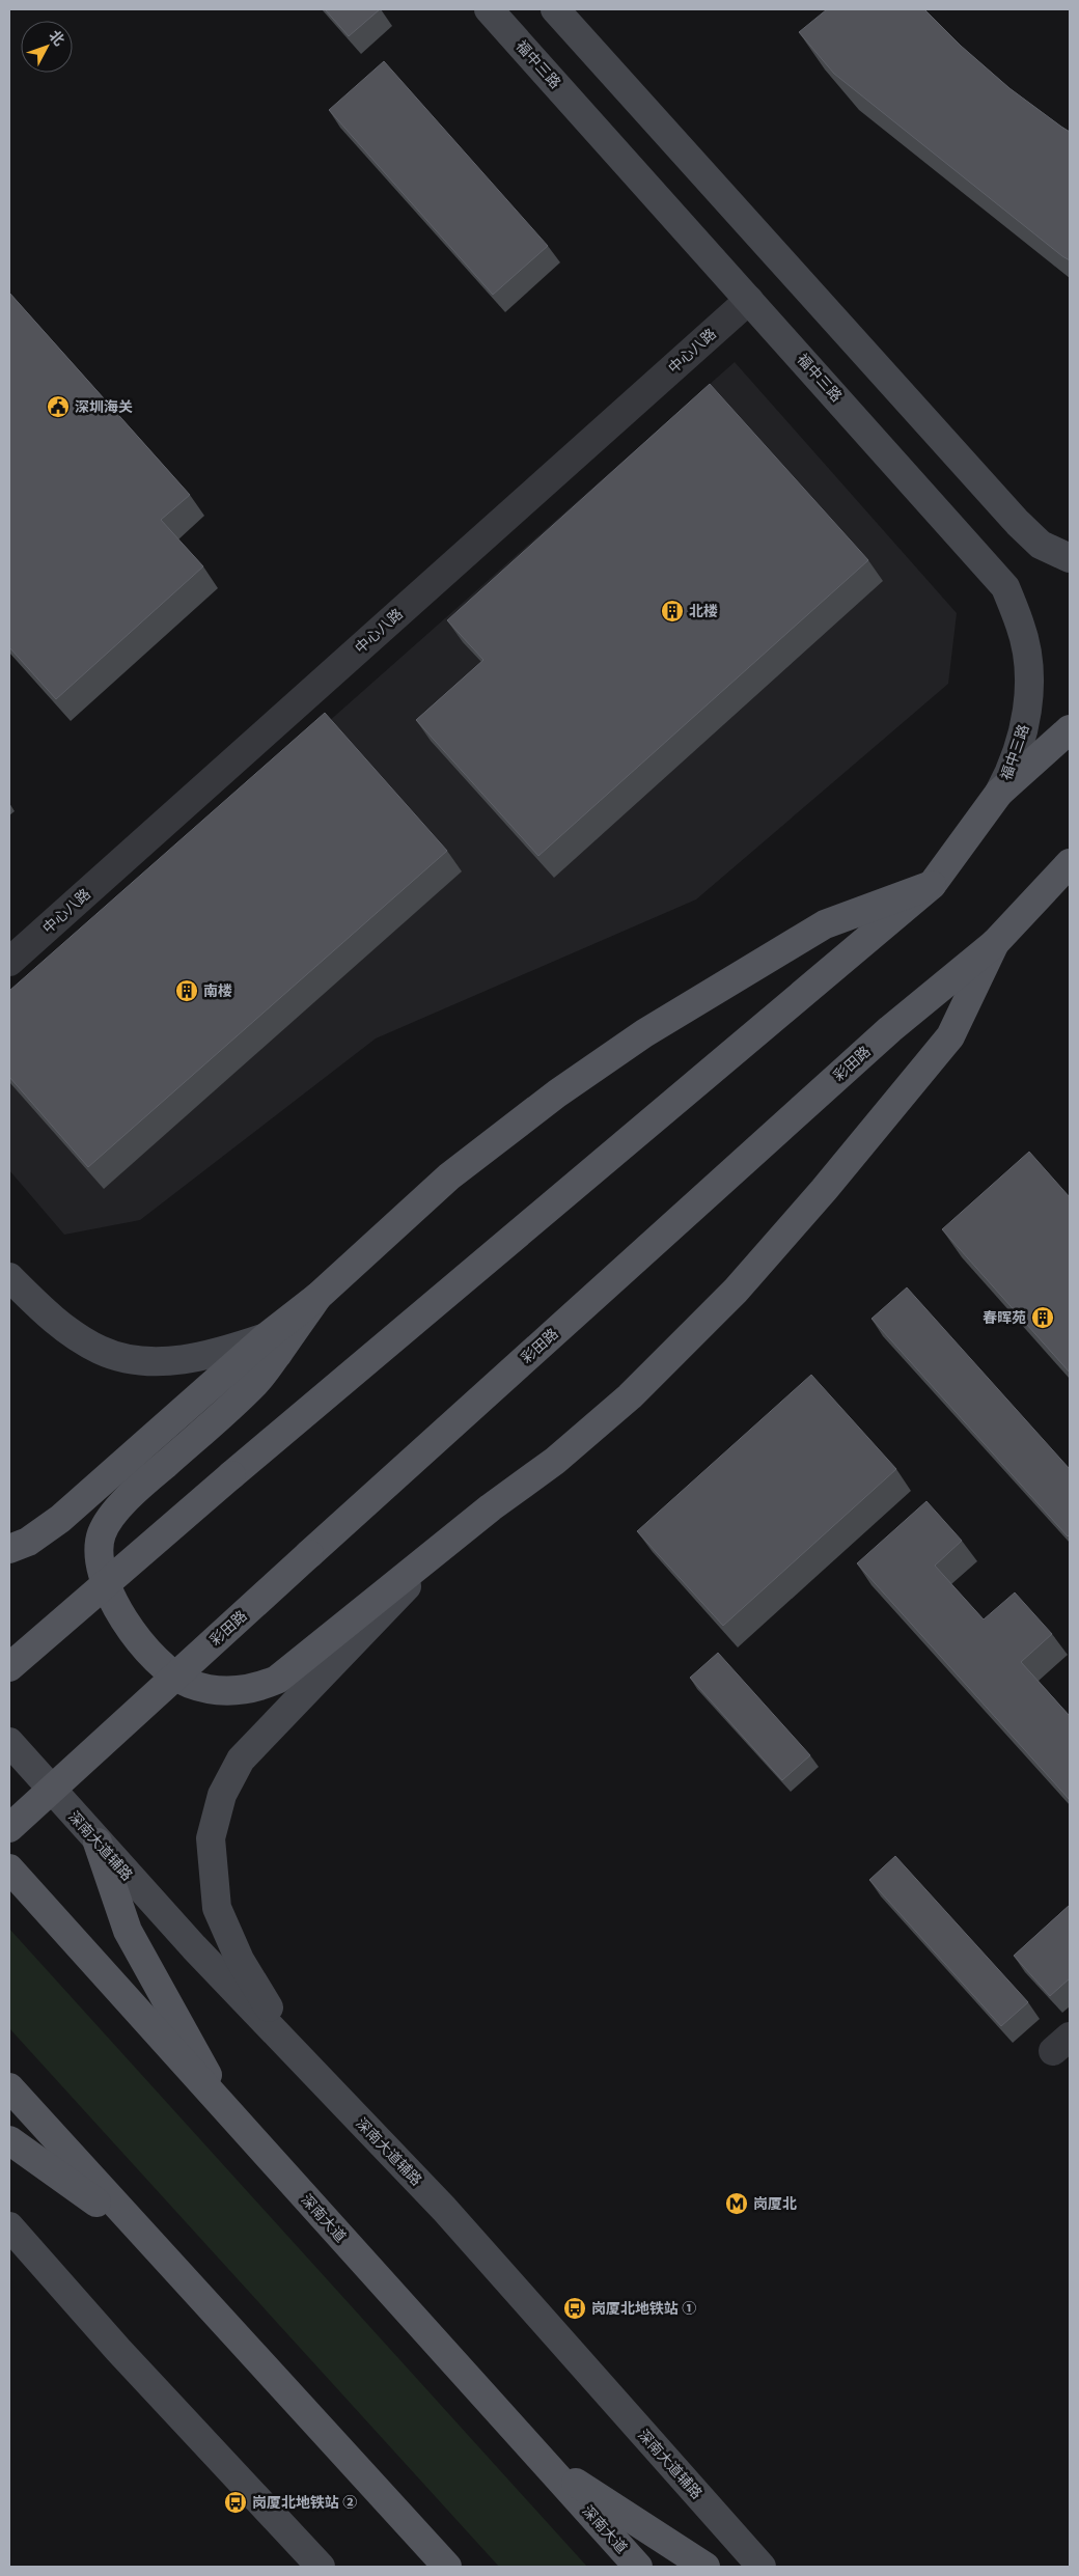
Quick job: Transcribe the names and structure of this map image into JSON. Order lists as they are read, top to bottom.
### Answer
{
  "streets": {
    "main road": [
      "福中三路",
      "彩田路",
      "深南大道辅路",
      "深南大道"
    ],
    "street": ["中心八路"]
  },
  "crossings": [
    ["福中三路", "中心八路"]
  ],
  "places": {
    "public building": ["深圳海关"],
    "building": ["北楼", "南楼", "春晖苑"],
    "metro station": ["岗厦北"],
    "bus stop": ["岗厦北地铁站 ①", "岗厦北地铁站 ②"]
  },
  "north": "top right"
}
